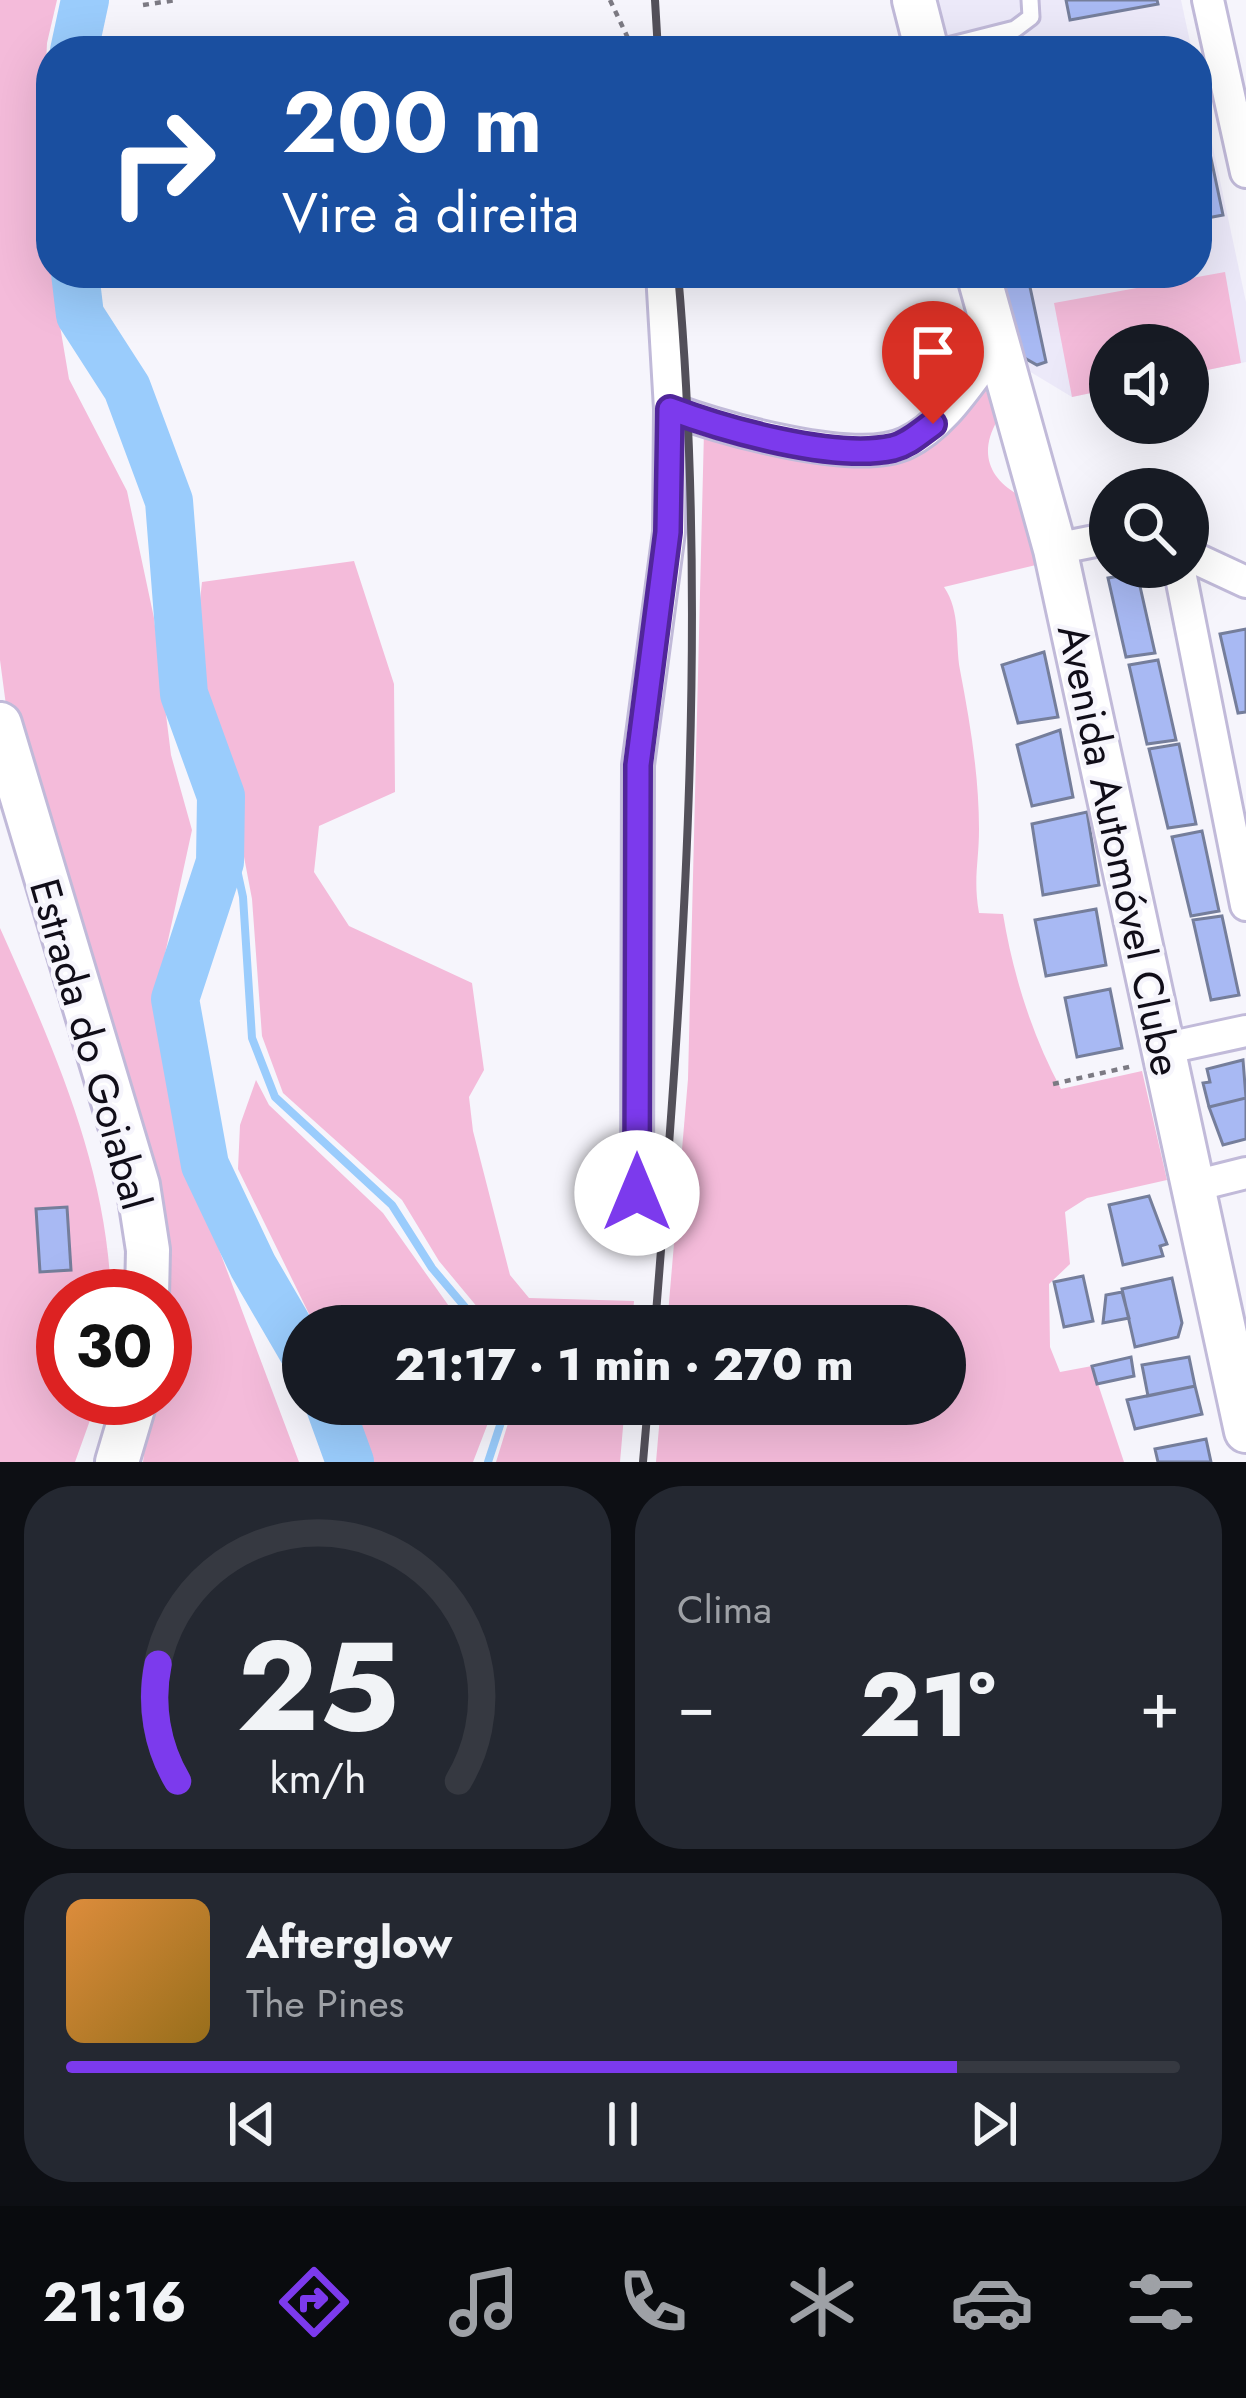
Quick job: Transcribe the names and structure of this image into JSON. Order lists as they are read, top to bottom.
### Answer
{
  "streets": {
    "main road": ["Avenida Automóvel Clube", "Estrada do Goiabal"]
  },
  "page": {
    "turn": ["200 m", "Vire à direita"],
    "limit": "30",
    "trip": "21:17 · 1 min · 270 m",
    "tile": "Clima",
    "heat": ["−", "21°", "+"],
    "song": ["Afterglow", "The Pines"],
    "tabs": "21:16",
    "gauge": ["25", "km/h"]
  }
}
